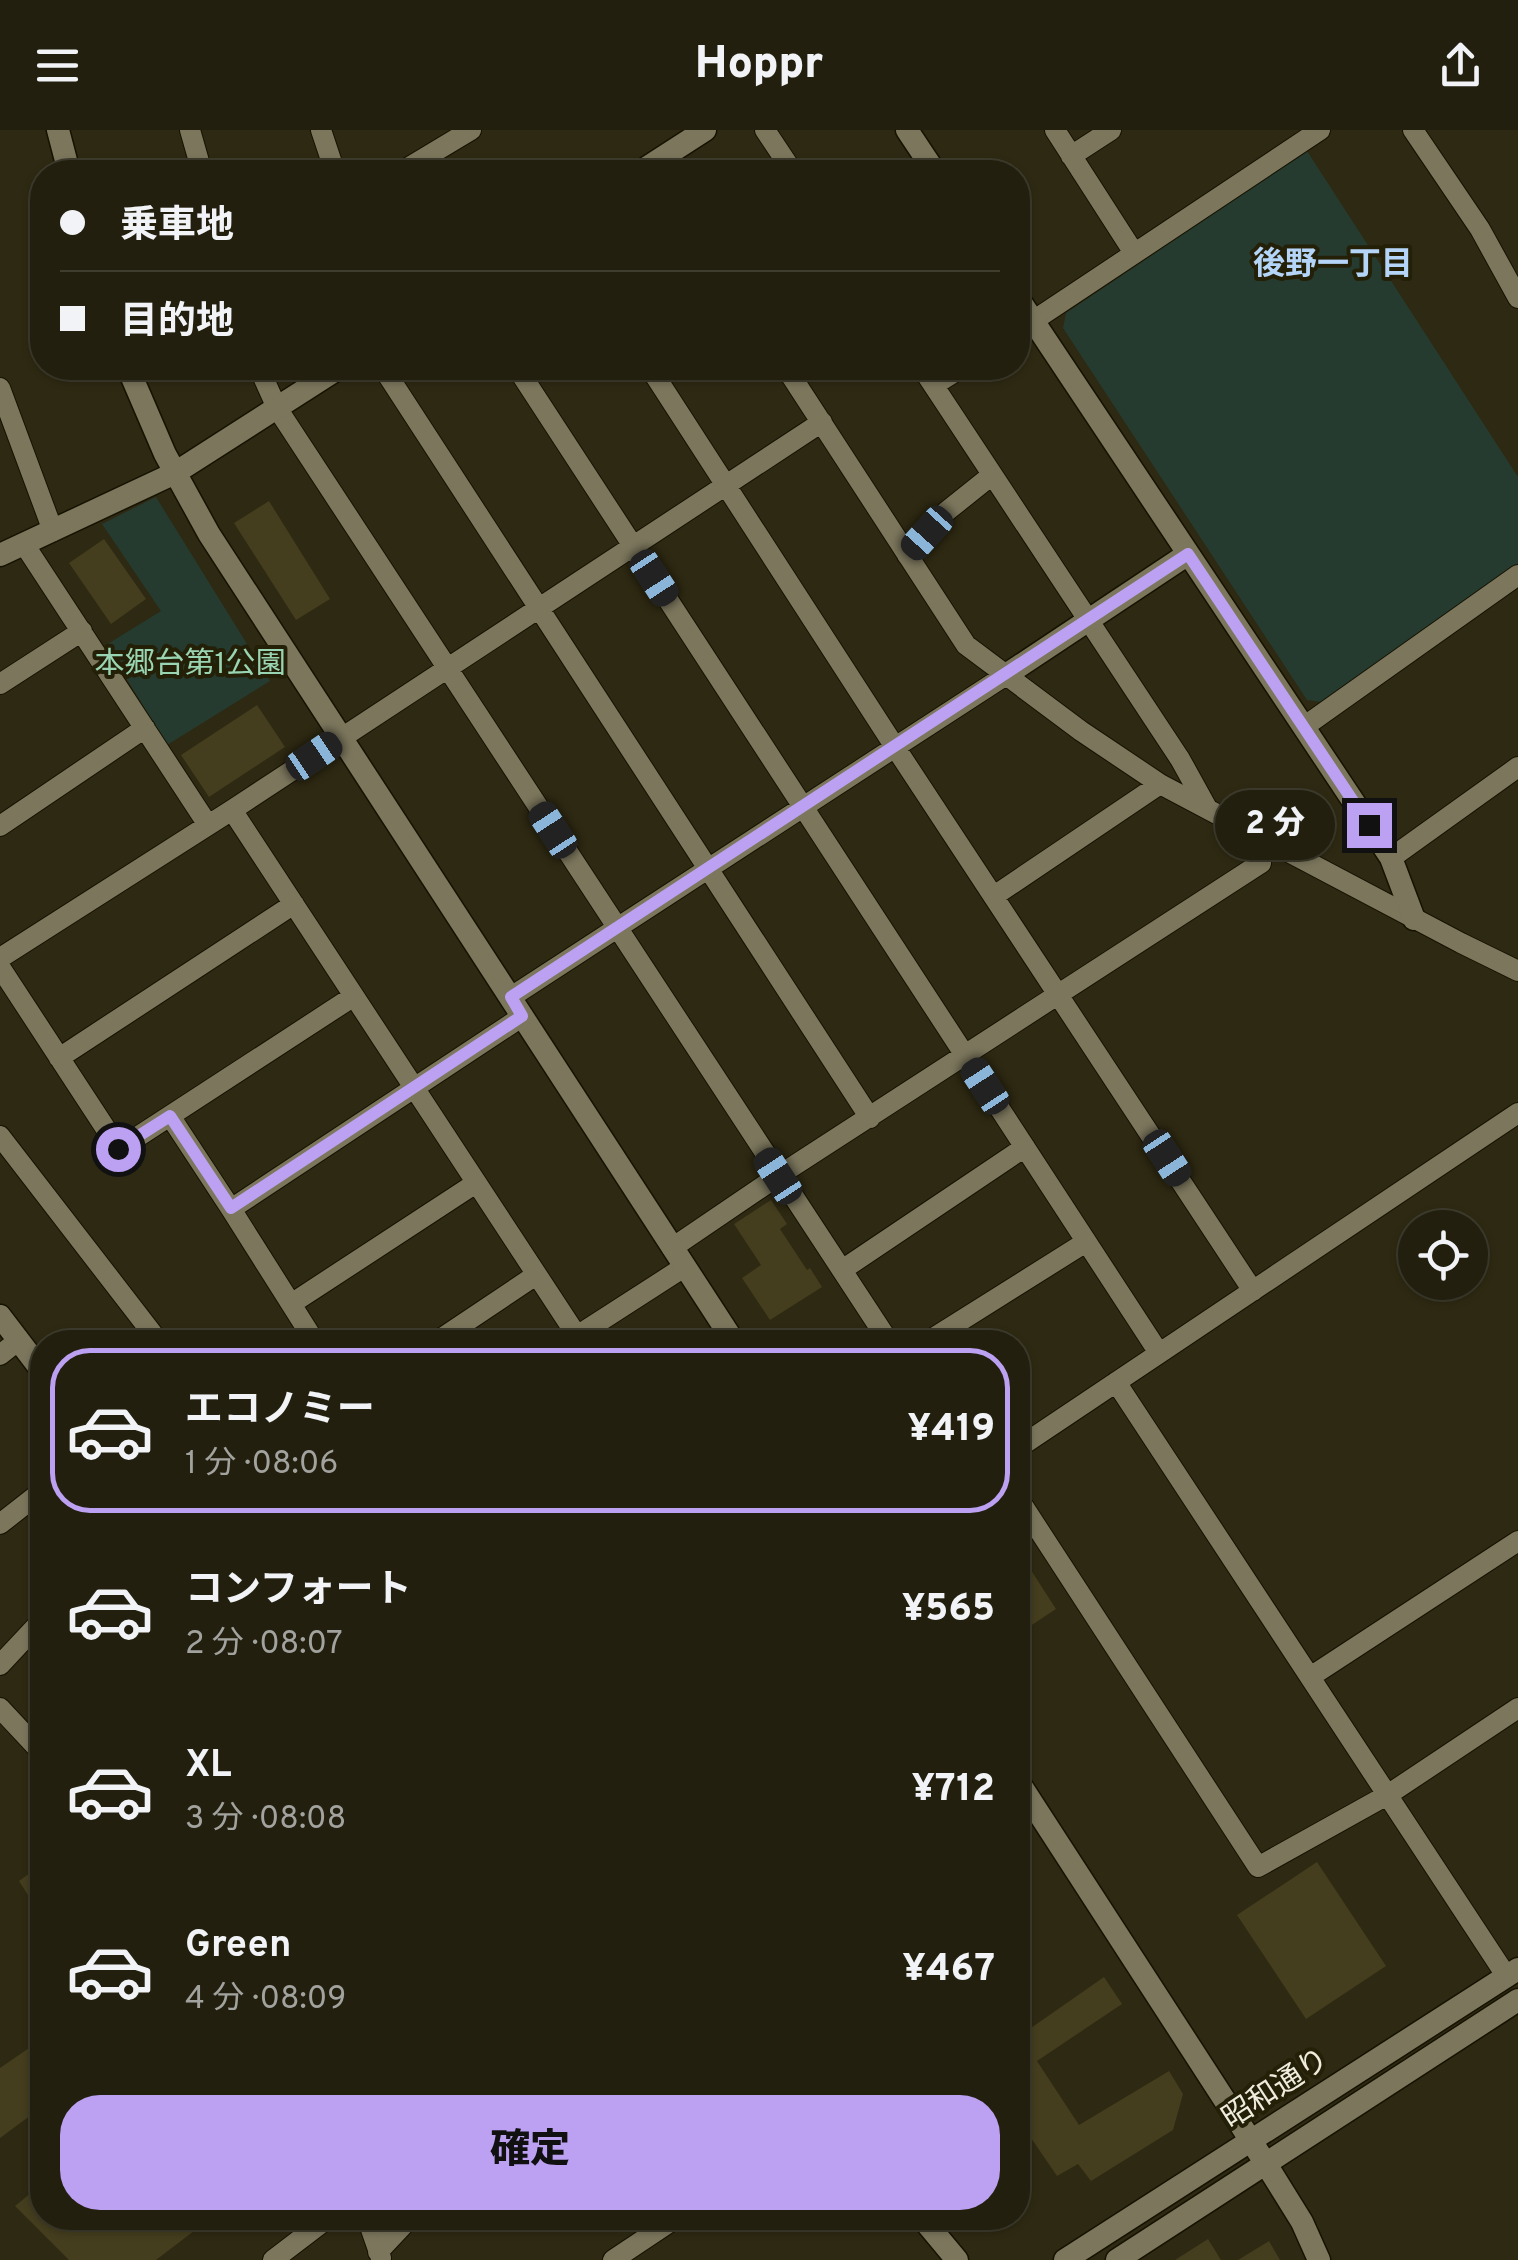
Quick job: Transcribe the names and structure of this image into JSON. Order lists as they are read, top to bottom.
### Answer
{
  "streets": {
    "street": ["昭和通り"]
  },
  "districts": ["後野一丁目"],
  "parks": ["本郷台第1公園"],
  "page": {
    "header": "Hoppr",
    "banner": ["乗車地", "目的地"],
    "bubble": "2 分",
    "list": [
      {
        "name": "エコノミー",
        "note": "1 分 · 08:06",
        "value": "¥419"
      },
      {
        "name": "コンフォート",
        "note": "2 分 · 08:07",
        "value": "¥565"
      },
      {
        "name": "XL",
        "note": "3 分 · 08:08",
        "value": "¥712"
      },
      {
        "name": "Green",
        "note": "4 分 · 08:09",
        "value": "¥467"
      }
    ],
    "buttons": "確定"
  }
}
